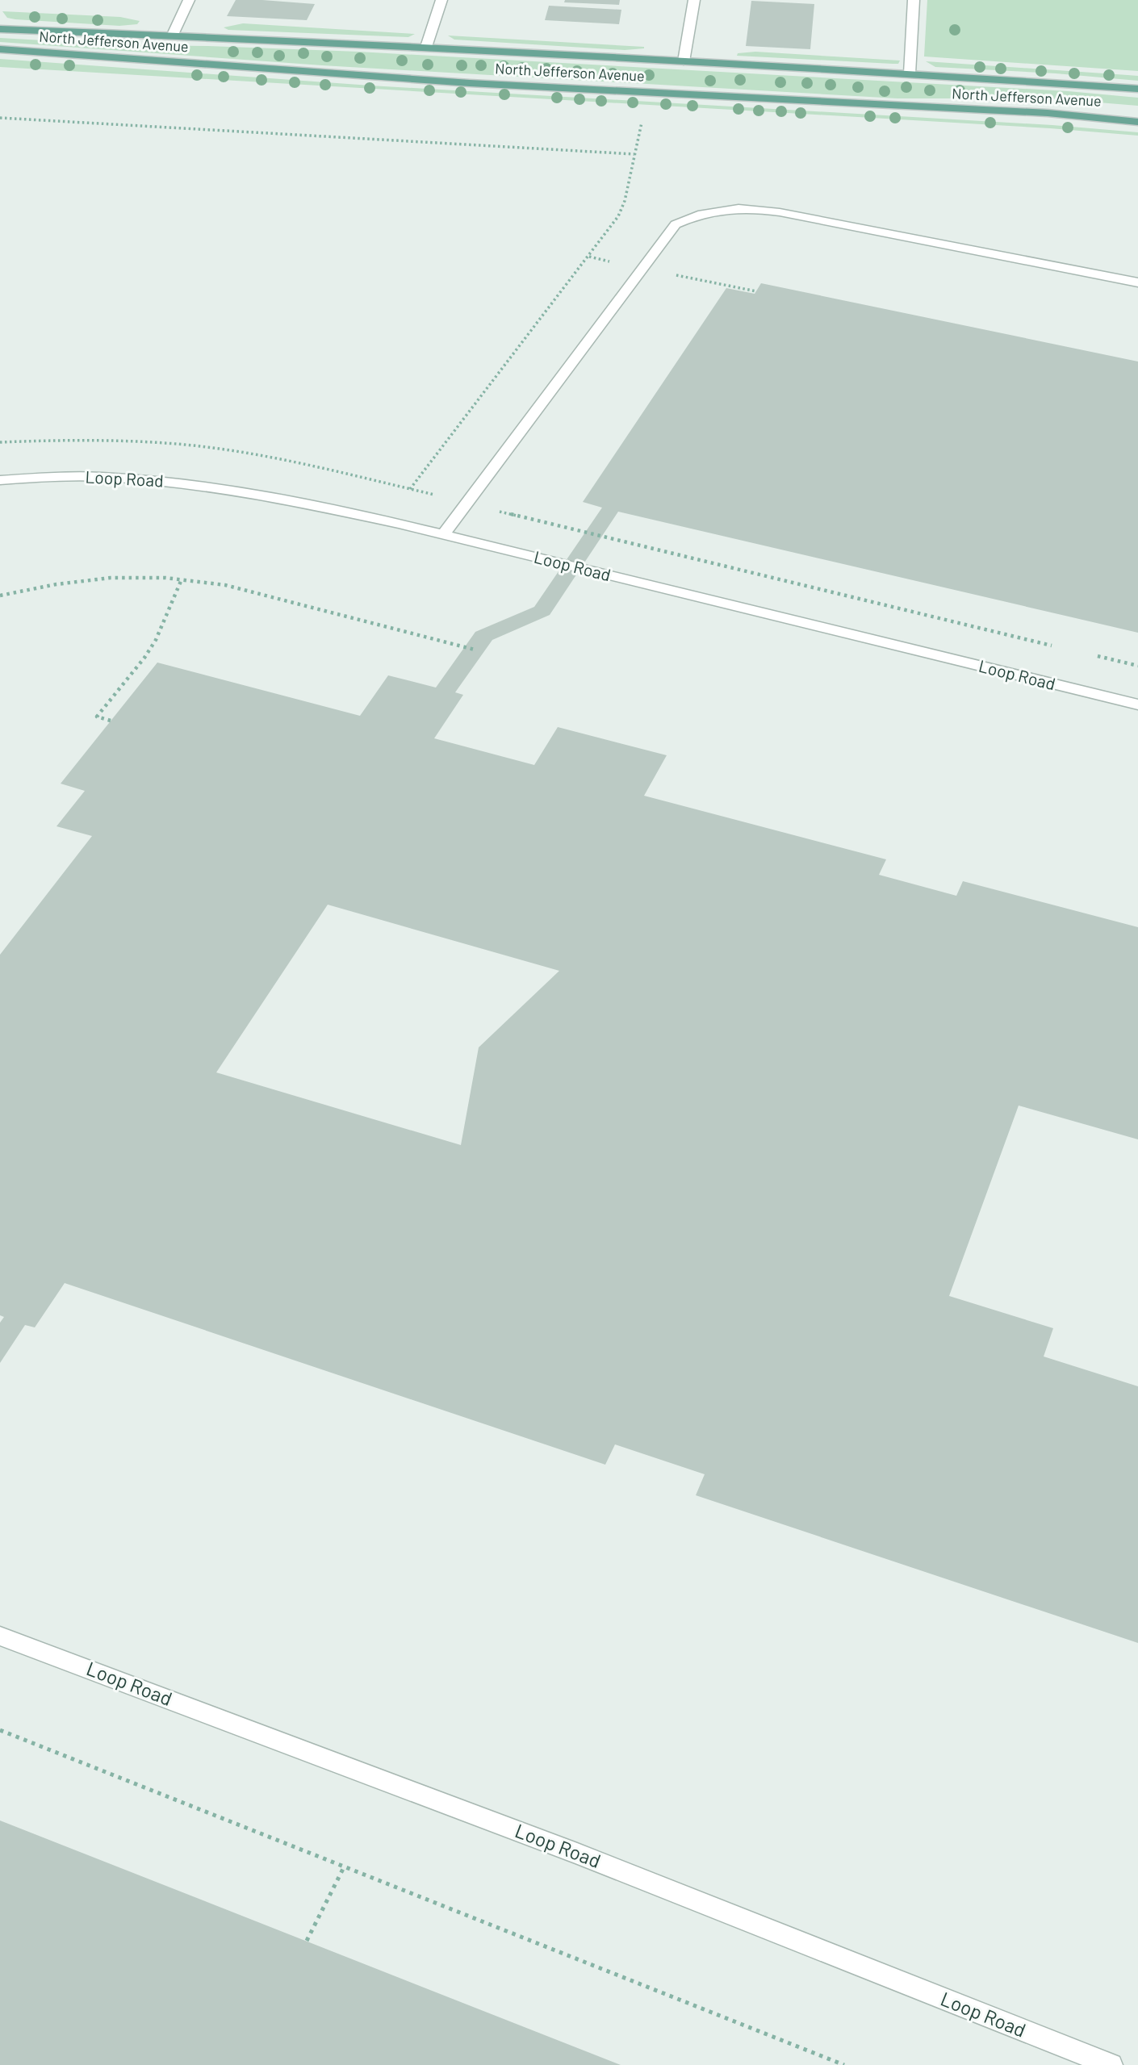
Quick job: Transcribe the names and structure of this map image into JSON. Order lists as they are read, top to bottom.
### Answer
{
  "streets": {
    "main road": ["North Jefferson Avenue"],
    "street": ["Loop Road"]
  }
}
